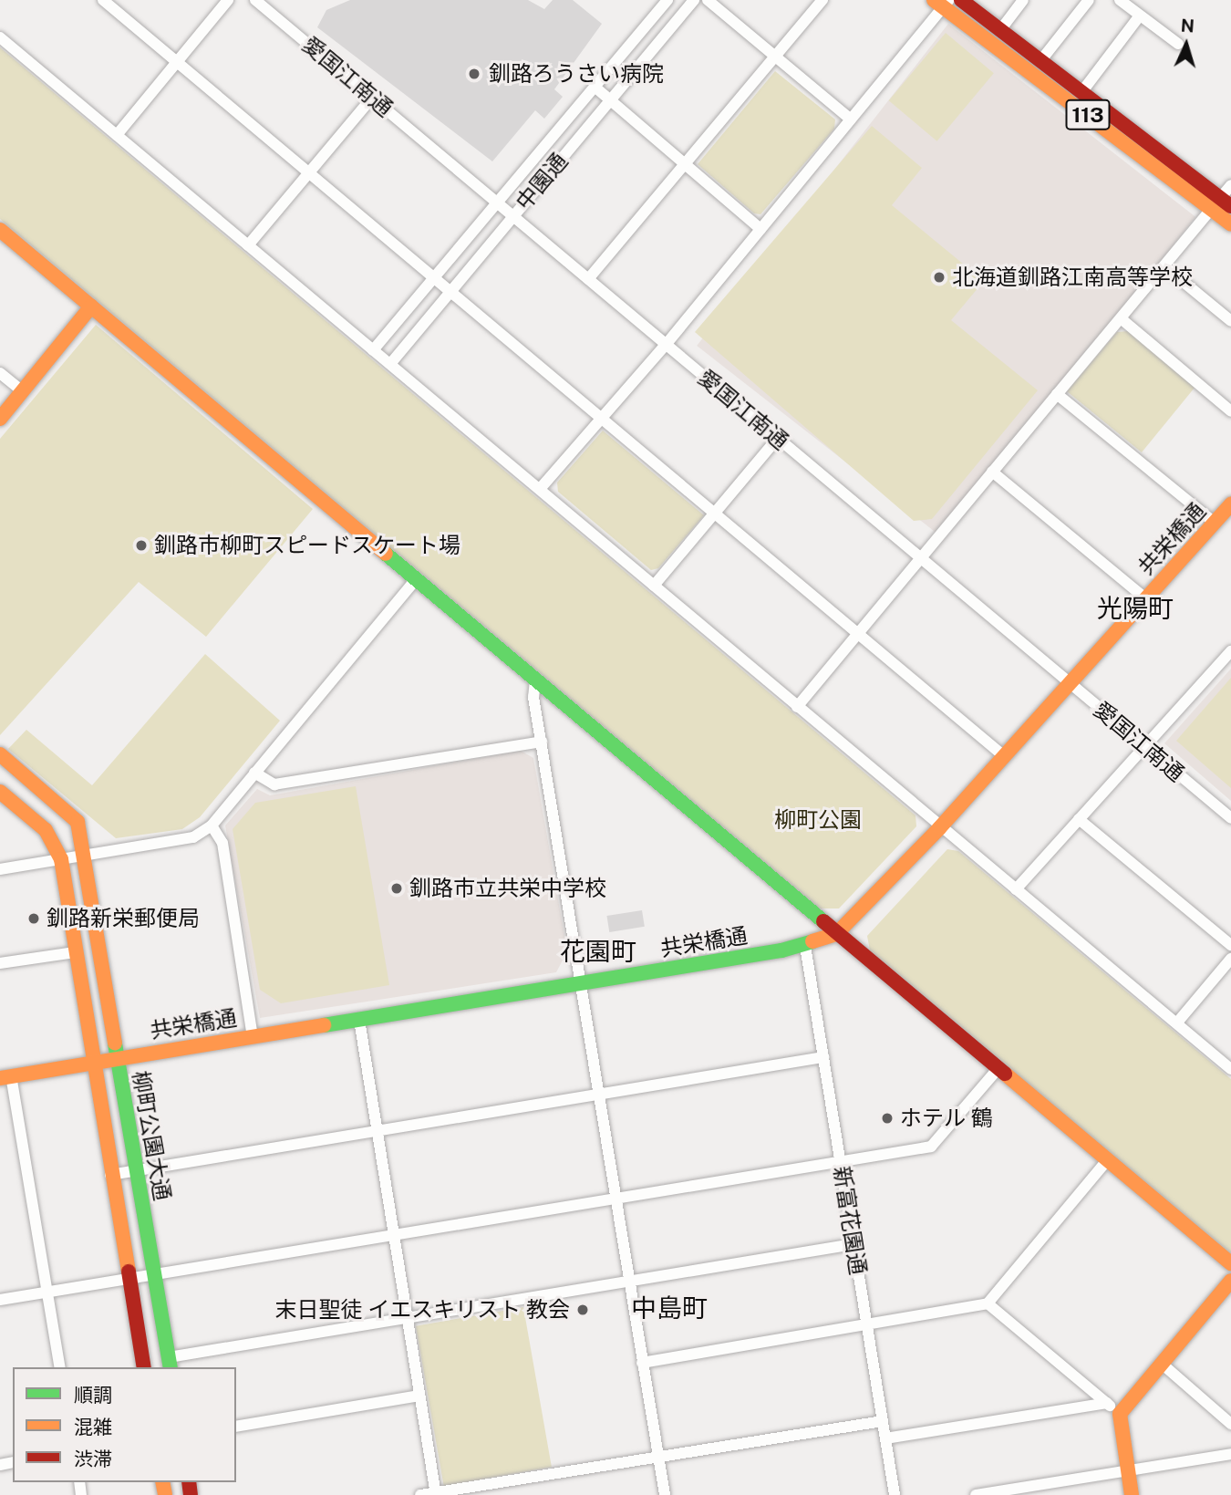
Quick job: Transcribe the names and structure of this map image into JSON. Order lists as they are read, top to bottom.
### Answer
{
  "streets": {
    "street": [
      "愛国江南通",
      "113",
      "中園通",
      "共栄橋通",
      "柳町公園大通",
      "新富花園通"
    ]
  },
  "crossings": [
    ["愛国江南通", "中園通"],
    ["愛国江南通", "共栄橋通"],
    ["共栄橋通", "柳町公園大通"],
    ["共栄橋通", "新富花園通"]
  ],
  "districts": ["光陽町", "花園町", "中島町"],
  "parks": ["柳町公園"],
  "places": [
    "釧路ろうさい病院",
    "北海道釧路江南高等学校",
    "釧路市柳町スピードスケート場",
    "釧路市立共栄中学校",
    "釧路新栄郵便局",
    "ホテル 鶴",
    "末日聖徒 イエスキリスト 教会"
  ],
  "legend": ["順調", "混雑", "渋滞"],
  "north": "top"
}
